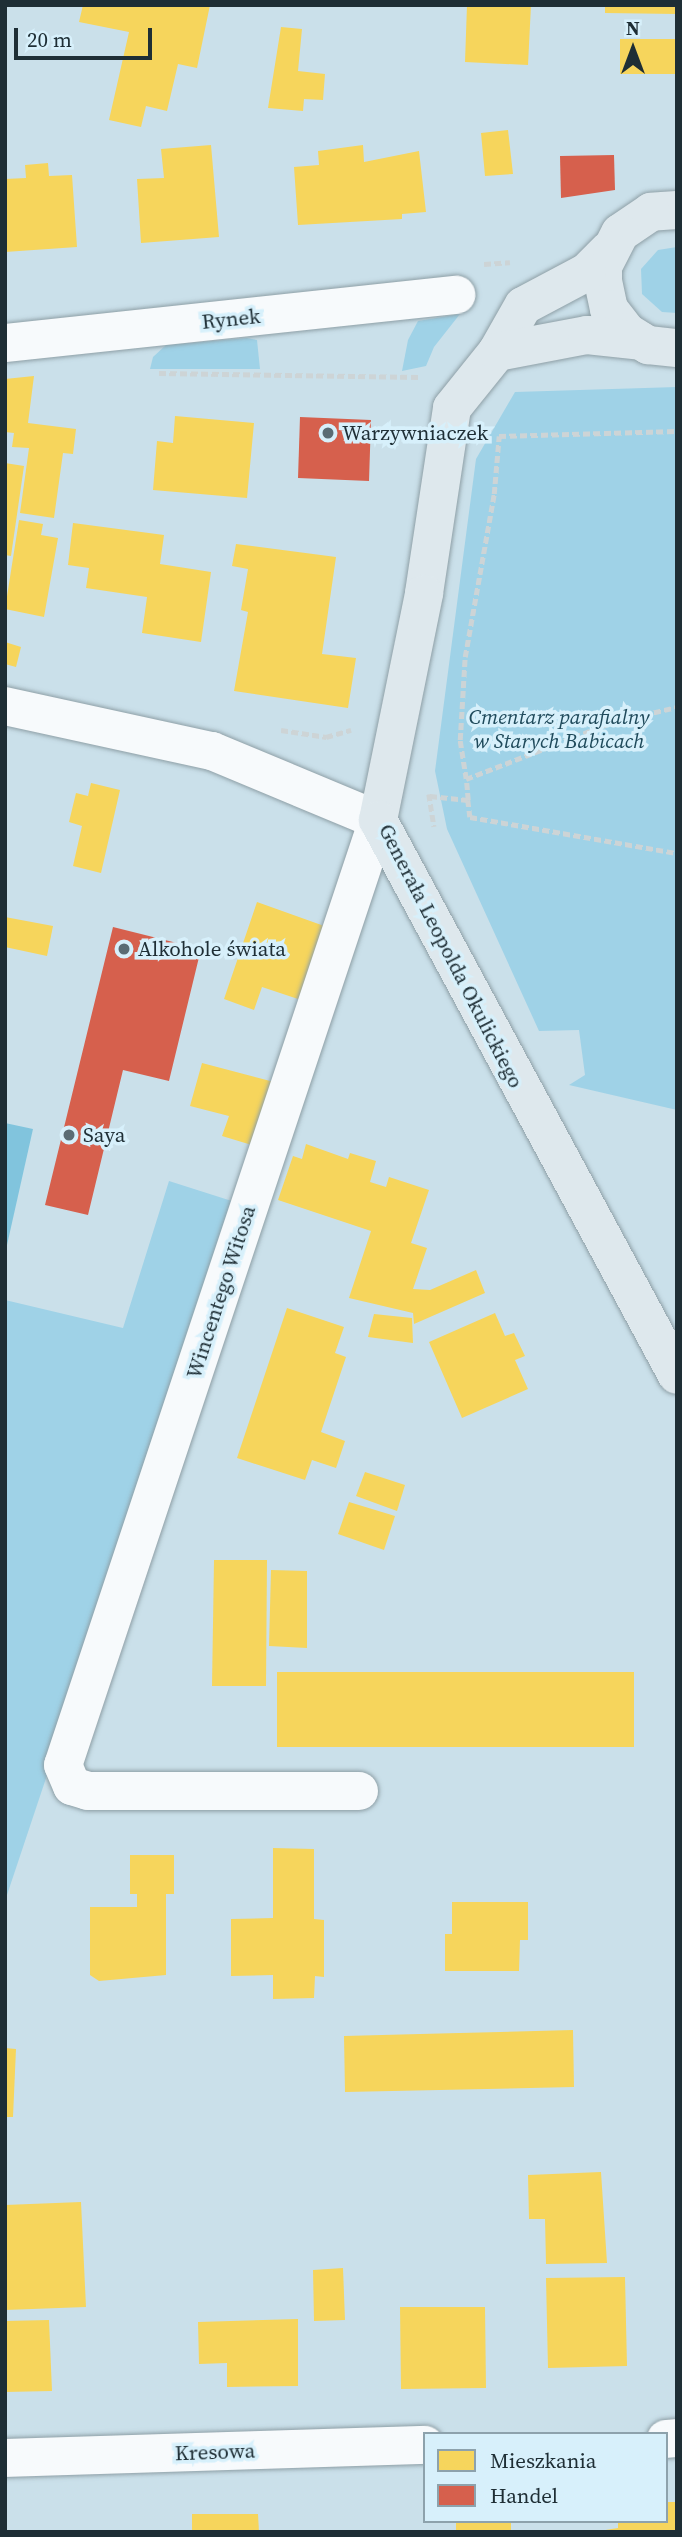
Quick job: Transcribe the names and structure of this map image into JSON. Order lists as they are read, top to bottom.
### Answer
{
  "streets": {
    "main road": ["Generała Leopolda Okulickiego"],
    "street": ["Rynek", "Wincentego Witosa", "Kresowa"]
  },
  "crossings": [
    ["Generała Leopolda Okulickiego", "Wincentego Witosa"]
  ],
  "parks": ["Cmentarz parafialny w Starych Babicach"],
  "places": ["Warzywniaczek", "Alkohole świata", "Saya"],
  "legend": ["Mieszkania", "Handel"],
  "scale_bar": "20 m",
  "north": "top"
}
